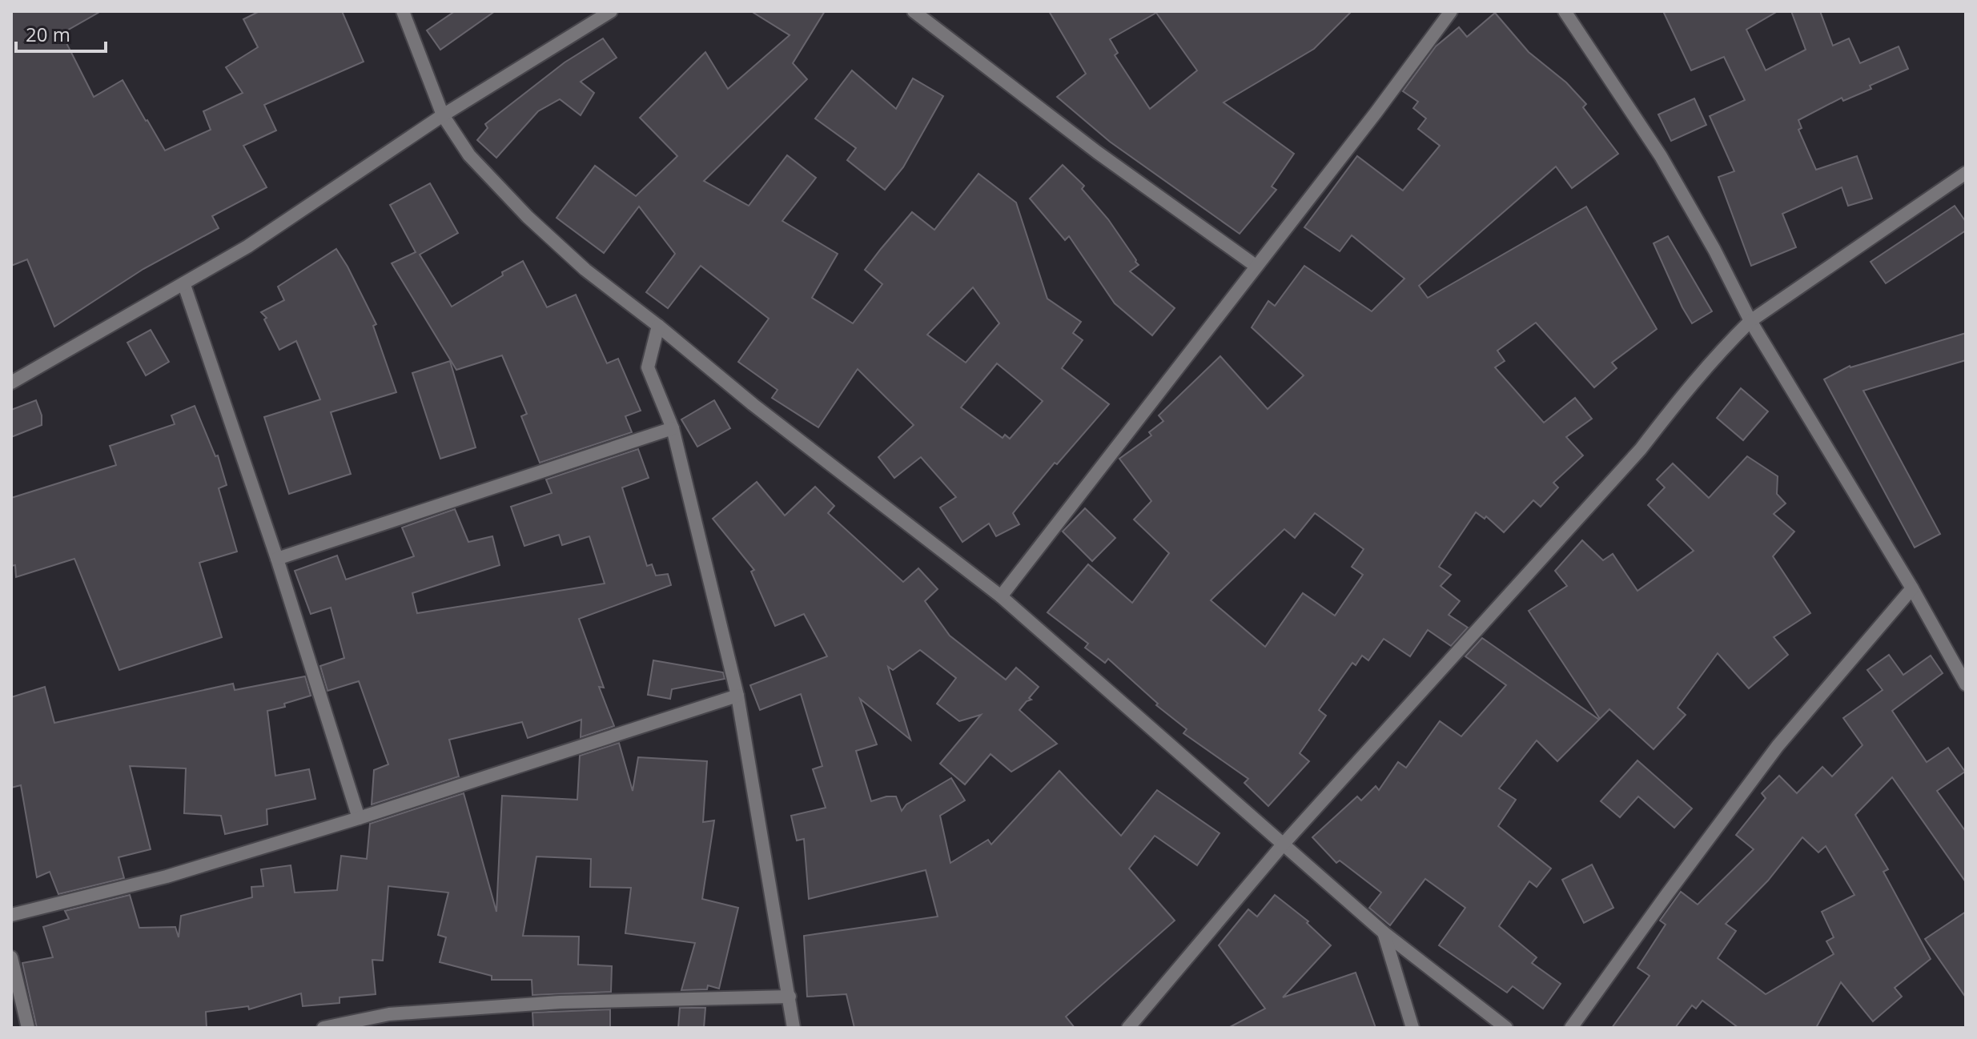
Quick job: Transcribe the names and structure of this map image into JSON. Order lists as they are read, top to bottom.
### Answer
{
  "scale_bar": "20 m"
}
